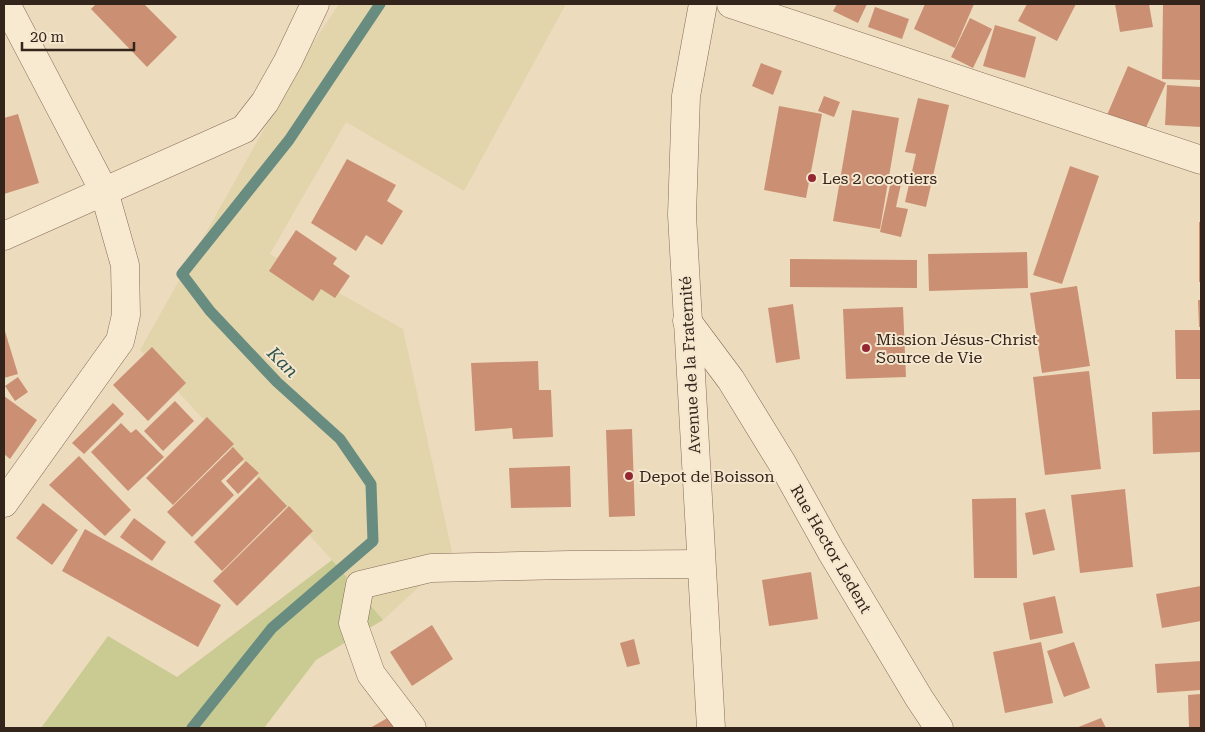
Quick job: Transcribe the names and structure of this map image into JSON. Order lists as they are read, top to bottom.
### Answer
{
  "streets": {
    "street": ["Avenue de la Fraternité", "Rue Hector Ledent"]
  },
  "crossings": [
    ["Avenue de la Fraternité", "Rue Hector Ledent"]
  ],
  "water": ["Kan"],
  "places": ["Les 2 cocotiers", "Mission Jésus-Christ Source de Vie", "Depot de Boisson"],
  "scale_bar": "20 m"
}
